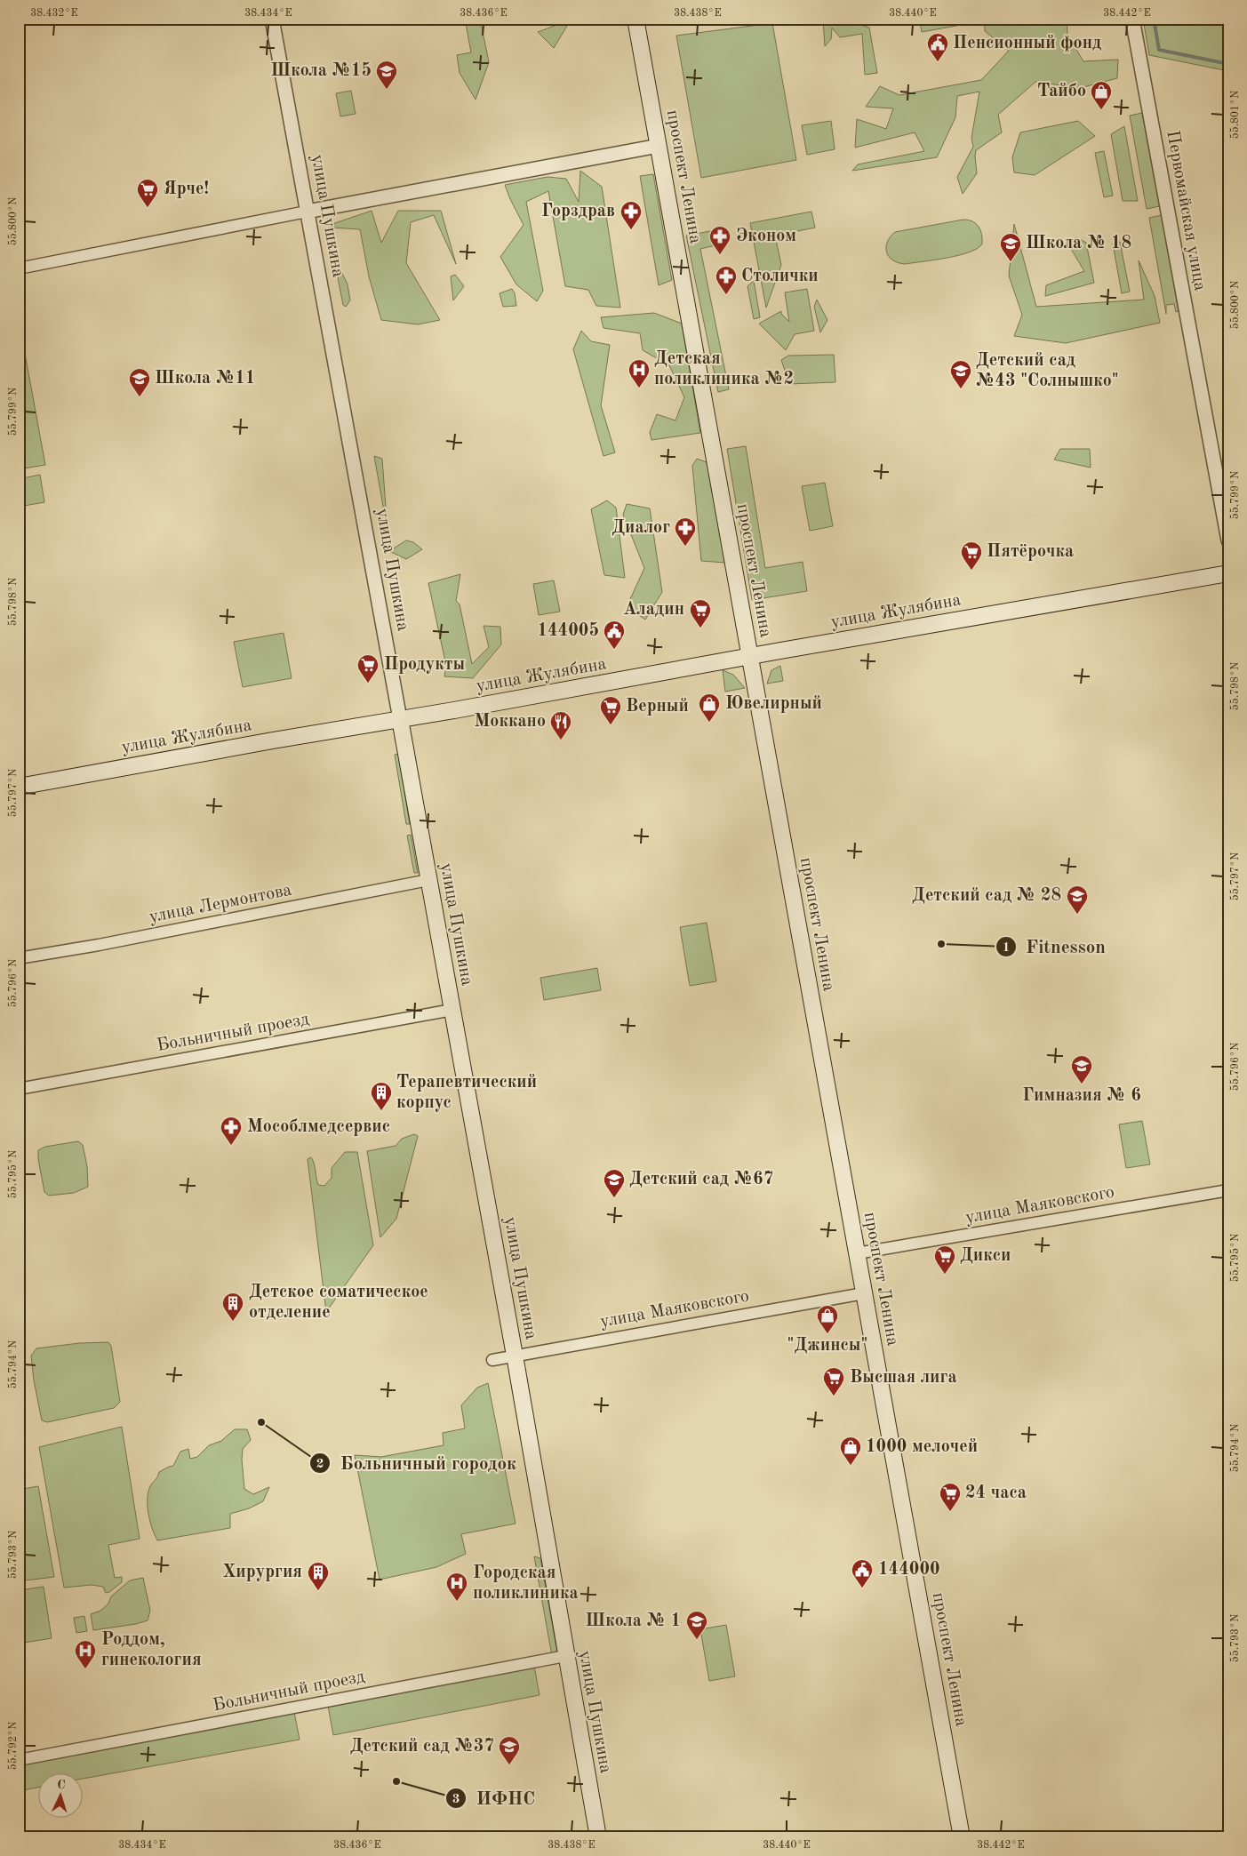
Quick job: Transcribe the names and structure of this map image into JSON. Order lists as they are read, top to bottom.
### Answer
{
  "streets": {
    "main road": ["проспект Ленина", "улица Пушкина", "улица Жулябина"],
    "street": [
      "Первомайская улица",
      "улица Лермонтова",
      "Больничный проезд",
      "улица Маяковского"
    ]
  },
  "crossings": [
    ["проспект Ленина", "улица Жулябина"],
    ["проспект Ленина", "улица Маяковского"],
    ["улица Пушкина", "улица Жулябина"],
    ["улица Пушкина", "улица Лермонтова"],
    ["улица Пушкина", "Больничный проезд"],
    ["улица Пушкина", "улица Маяковского"]
  ],
  "places": {
    "public building": ["Пенсионный фонд", "144005", "144000"],
    "school or university": [
      "Школа №15",
      "Школа № 18",
      "Детский сад №43 \"Солнышко\"",
      "Школа №11",
      "Детский сад № 28",
      "Гимназия № 6",
      "Детский сад №67",
      "Школа № 1",
      "Детский сад №37"
    ],
    "shop": [
      "Тайбо",
      "Ювелирный",
      "\"Джинсы\"",
      "1000 мелочей"
    ],
    "supermarket": [
      "Ярче!",
      "Пятёрочка",
      "Аладин",
      "Продукты",
      "Верный",
      "Дикси",
      "Высшая лига",
      "24 часа"
    ],
    "pharmacy": [
      "Горздрав",
      "Эконом",
      "Столички",
      "Диалог",
      "Мособлмедсервис"
    ],
    "hospital": ["Детская поликлиника №2", "Городская поликлиника", "Роддом, гинекология"],
    "restaurant": ["Моккано"],
    "other": ["Fitnesson", "Больничный городок", "ИФНС"],
    "building": ["Терапевтический корпус", "Детское соматическое отделение", "Хирургия"]
  },
  "north": "top",
  "coordinates": [
    "38.432°E",
    "38.434°E",
    "38.436°E",
    "38.438°E",
    "38.440°E",
    "38.442°E",
    "55.801°N",
    "55.800°N",
    "55.799°N",
    "55.798°N",
    "55.797°N",
    "55.796°N",
    "55.795°N",
    "55.794°N",
    "55.793°N",
    "55.792°N"
  ]
}
